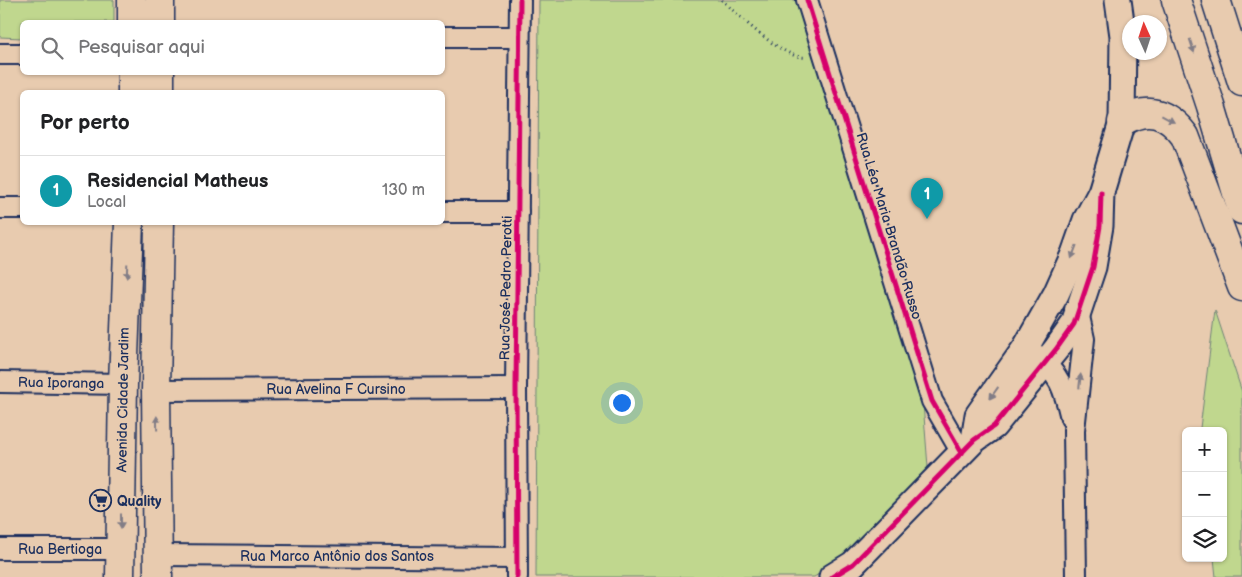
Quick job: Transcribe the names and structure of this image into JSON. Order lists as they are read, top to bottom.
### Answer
{
  "streets": {
    "main road": ["Avenida Cidade Jardim"],
    "street": [
      "Rua Léa Maria Brandão Russo",
      "Rua José Pedro Perotti",
      "Rua Iporanga",
      "Rua Avelina F Cursino",
      "Rua Bertioga",
      "Rua Marco Antônio dos Santos"
    ]
  },
  "crossings": [
    ["Rua José Pedro Perotti", "Rua Avelina F Cursino"],
    ["Rua José Pedro Perotti", "Rua Marco Antônio dos Santos"],
    ["Rua Iporanga", "Avenida Cidade Jardim"],
    ["Avenida Cidade Jardim", "Rua Bertioga"]
  ],
  "places": {
    "supermarket": ["Quality"]
  },
  "north": "top",
  "page": {
    "search": "Pesquisar aqui",
    "heading": "Por perto",
    "list": [
      {
        "mark": "1",
        "name": "Residencial Matheus",
        "note": "Local",
        "value": "130 m"
      }
    ],
    "pins": "1",
    "map_buttons": ["+", "−"]
  }
}
